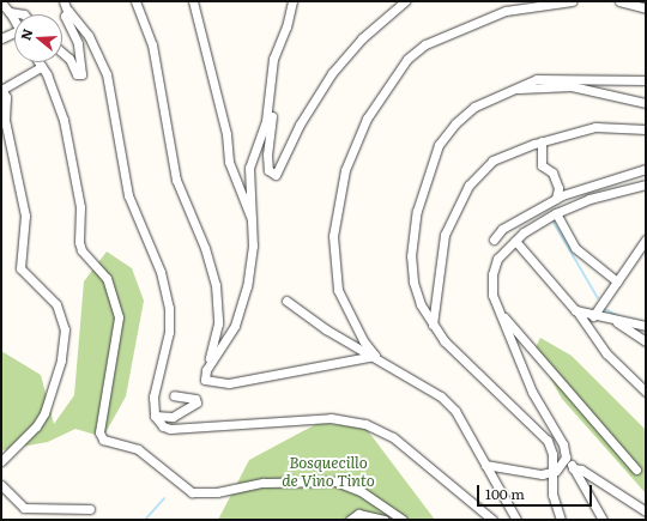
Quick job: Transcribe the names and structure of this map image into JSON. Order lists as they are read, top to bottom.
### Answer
{
  "parks": ["Bosquecillo de Vino Tinto"],
  "scale_bar": "100 m",
  "north": "left"
}
